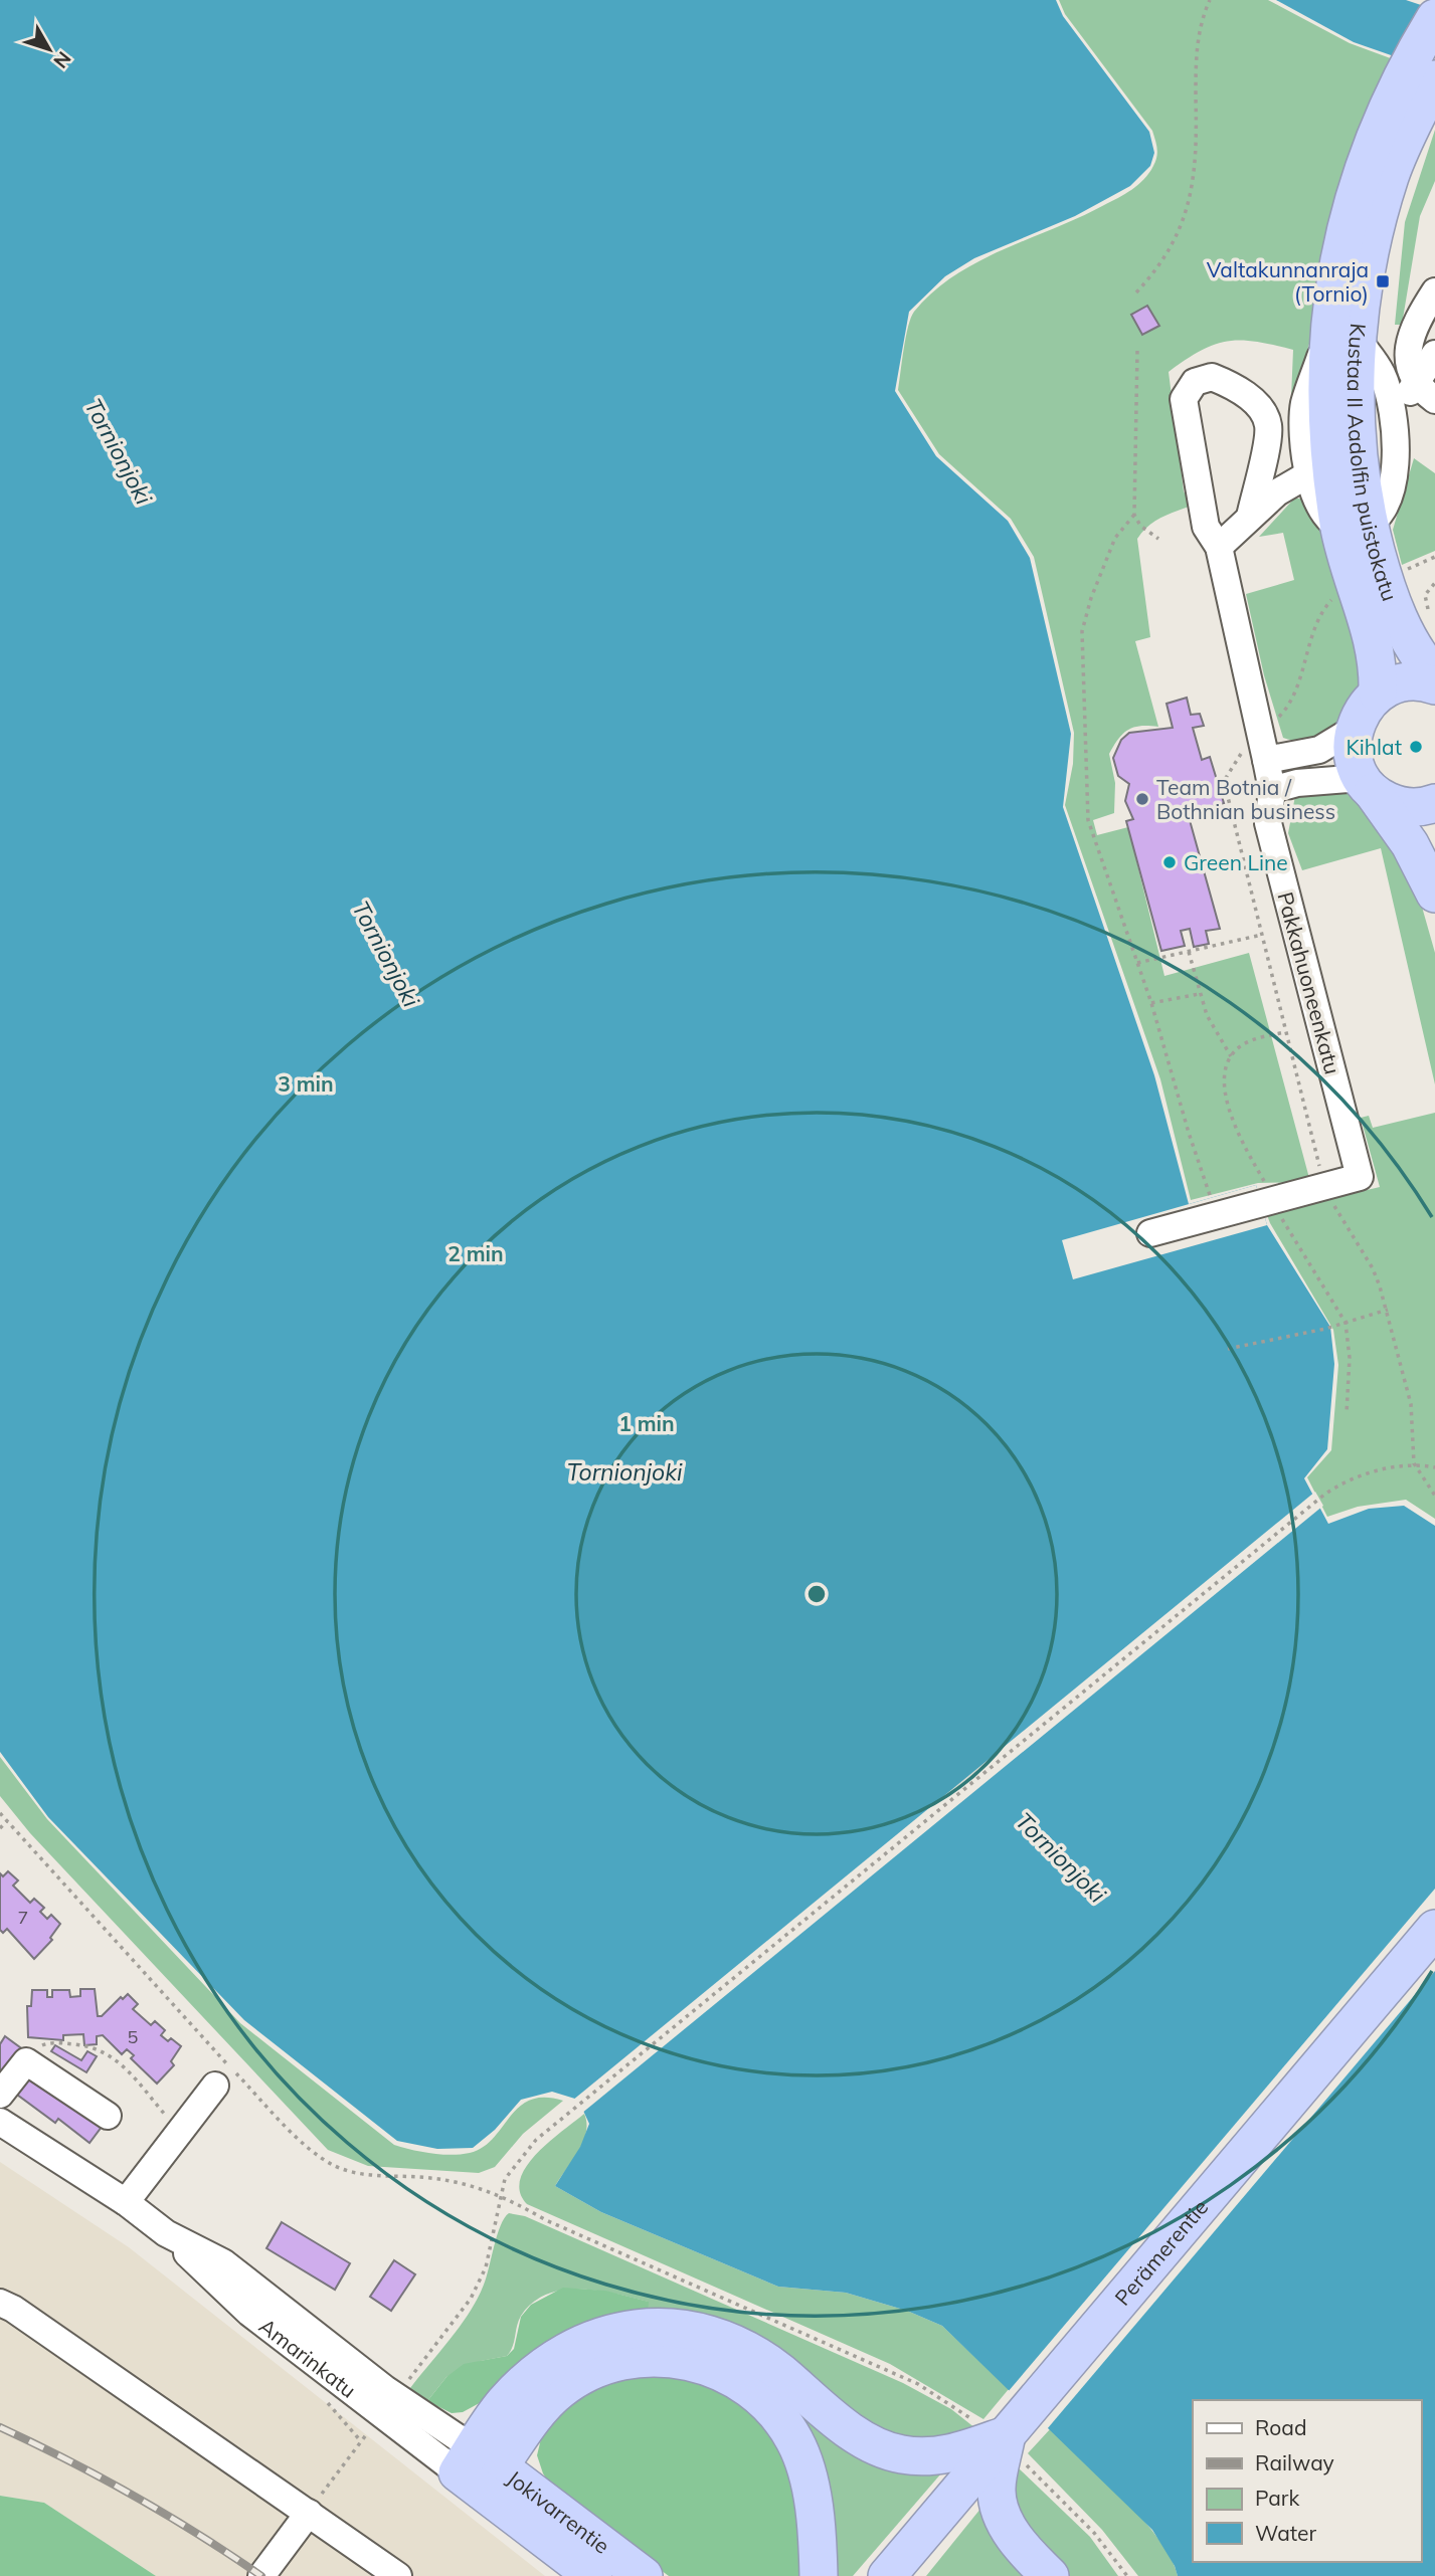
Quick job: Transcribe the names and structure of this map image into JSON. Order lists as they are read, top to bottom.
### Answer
{
  "streets": {
    "highway": ["Kustaa II Aadolfin puistokatu", "Perämerentie", "Jokivarrentie"],
    "street": ["Pakkahuoneenkatu", "Amarinkatu"]
  },
  "crossings": [
    ["Amarinkatu", "Jokivarrentie"]
  ],
  "water": ["Tornionjoki"],
  "places": {
    "transit": ["Valtakunnanraja (Tornio)"],
    "other": ["Kihlat", "Team Botnia / Bothnian business", "Green Line"]
  },
  "house_numbers": ["7", "5"],
  "legend": [
    "Road",
    "Railway",
    "Park",
    "Water"
  ],
  "north": "bottom right",
  "rings": ["3 min", "2 min", "1 min"]
}
